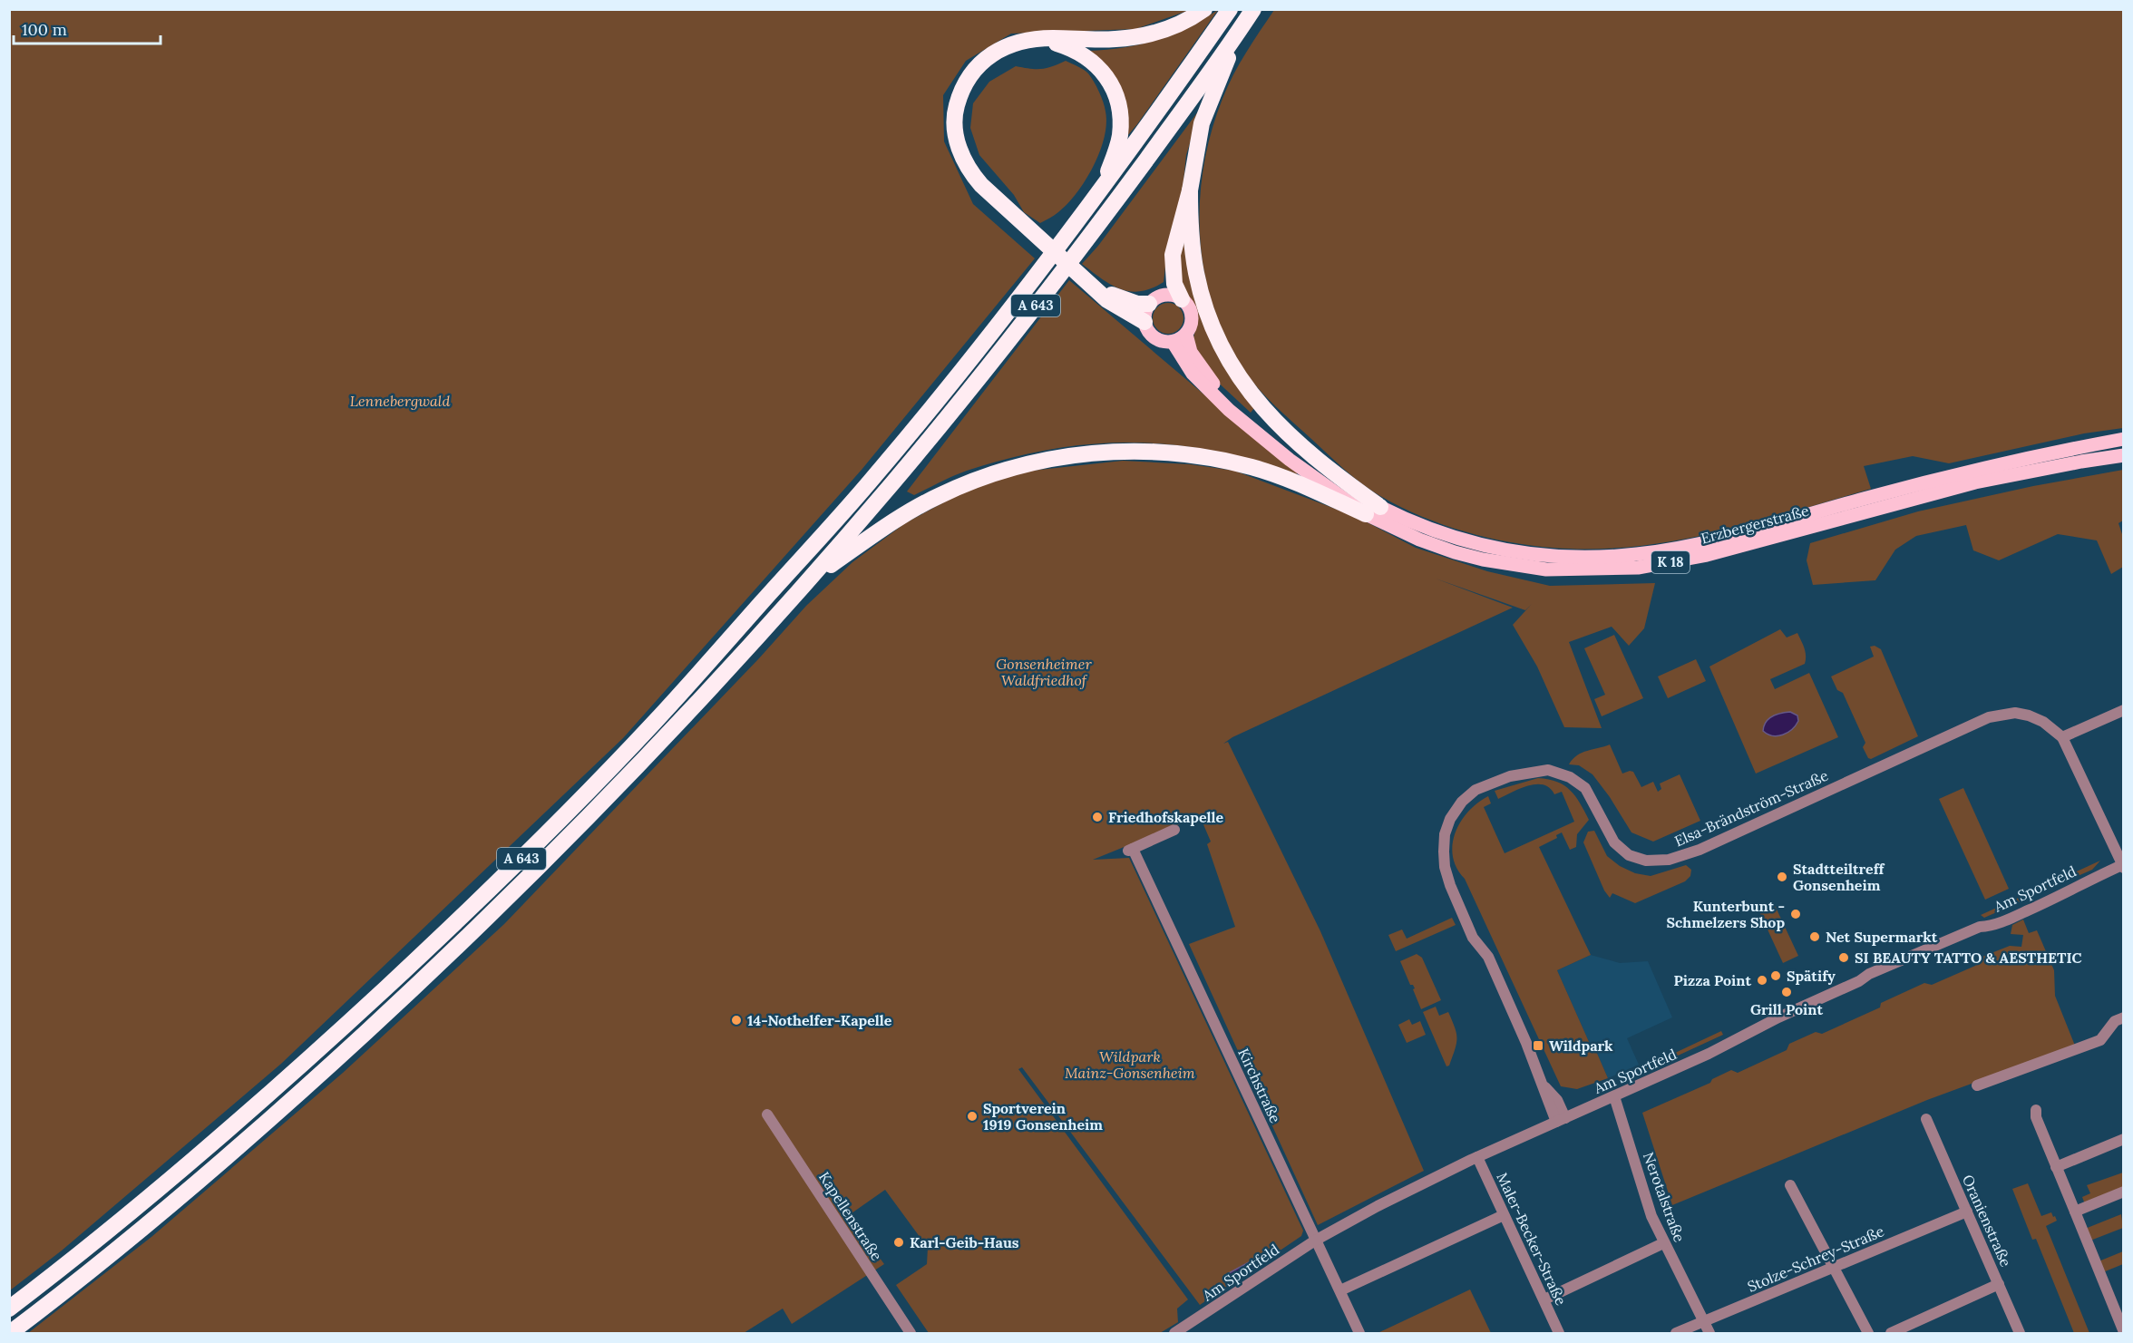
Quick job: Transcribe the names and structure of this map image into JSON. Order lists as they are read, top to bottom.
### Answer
{
  "streets": {
    "highway": ["A 643"],
    "main road": ["Erzbergerstraße", "K 18"],
    "street": [
      "Elsa-Brändström-Straße",
      "Am Sportfeld",
      "Kirchstraße",
      "Nerotalstraße",
      "Kapellenstraße",
      "Oranienstraße",
      "Maler-Becker-Straße",
      "Stolze-Schrey-Straße"
    ]
  },
  "crossings": [
    ["Elsa-Brändström-Straße", "Am Sportfeld"],
    ["Am Sportfeld", "Kirchstraße"],
    ["Am Sportfeld", "Nerotalstraße"],
    ["Am Sportfeld", "Maler-Becker-Straße"],
    ["Nerotalstraße", "Stolze-Schrey-Straße"],
    ["Oranienstraße", "Stolze-Schrey-Straße"]
  ],
  "parks": ["Lennebergwald", "Gonsenheimer Waldfriedhof", "Wildpark Mainz-Gonsenheim"],
  "places": {
    "other": [
      "Friedhofskapelle",
      "Stadtteiltreff Gonsenheim",
      "Kunterbunt - Schmelzers Shop",
      "Net Supermarkt",
      "SI BEAUTY TATTO & AESTHETIC",
      "Spätify",
      "Pizza Point",
      "Grill Point",
      "14-Nothelfer-Kapelle",
      "Sportverein 1919 Gonsenheim",
      "Karl-Geib-Haus"
    ],
    "transit": ["Wildpark"]
  },
  "scale_bar": "100 m"
}
